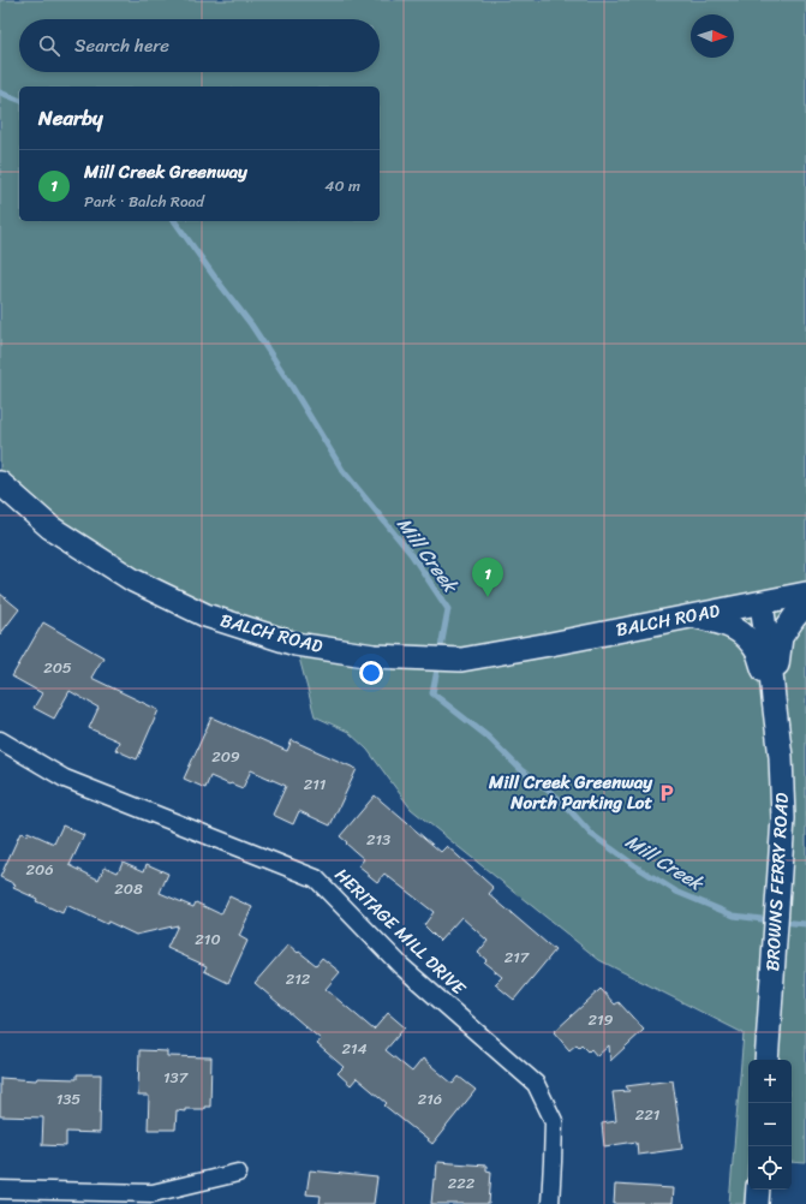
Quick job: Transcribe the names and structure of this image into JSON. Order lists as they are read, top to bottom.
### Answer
{
  "streets": {
    "street": ["BALCH ROAD", "BROWNS FERRY ROAD", "HERITAGE MILL DRIVE"]
  },
  "crossings": [
    ["BALCH ROAD", "BROWNS FERRY ROAD"]
  ],
  "water": ["Mill Creek"],
  "places": {
    "parking": ["Mill Creek Greenway North Parking Lot"]
  },
  "house_numbers": [
    "205",
    "209",
    "211",
    "213",
    "206",
    "208",
    "210",
    "217",
    "212",
    "219",
    "214",
    "137",
    "135",
    "216",
    "221",
    "222"
  ],
  "north": "right",
  "page": {
    "search": "Search here",
    "heading": "Nearby",
    "list": [
      {
        "mark": "1",
        "name": "Mill Creek Greenway",
        "note": "Park · Balch Road",
        "value": "40 m"
      }
    ],
    "pins": "1",
    "map_buttons": ["+", "−"]
  }
}
